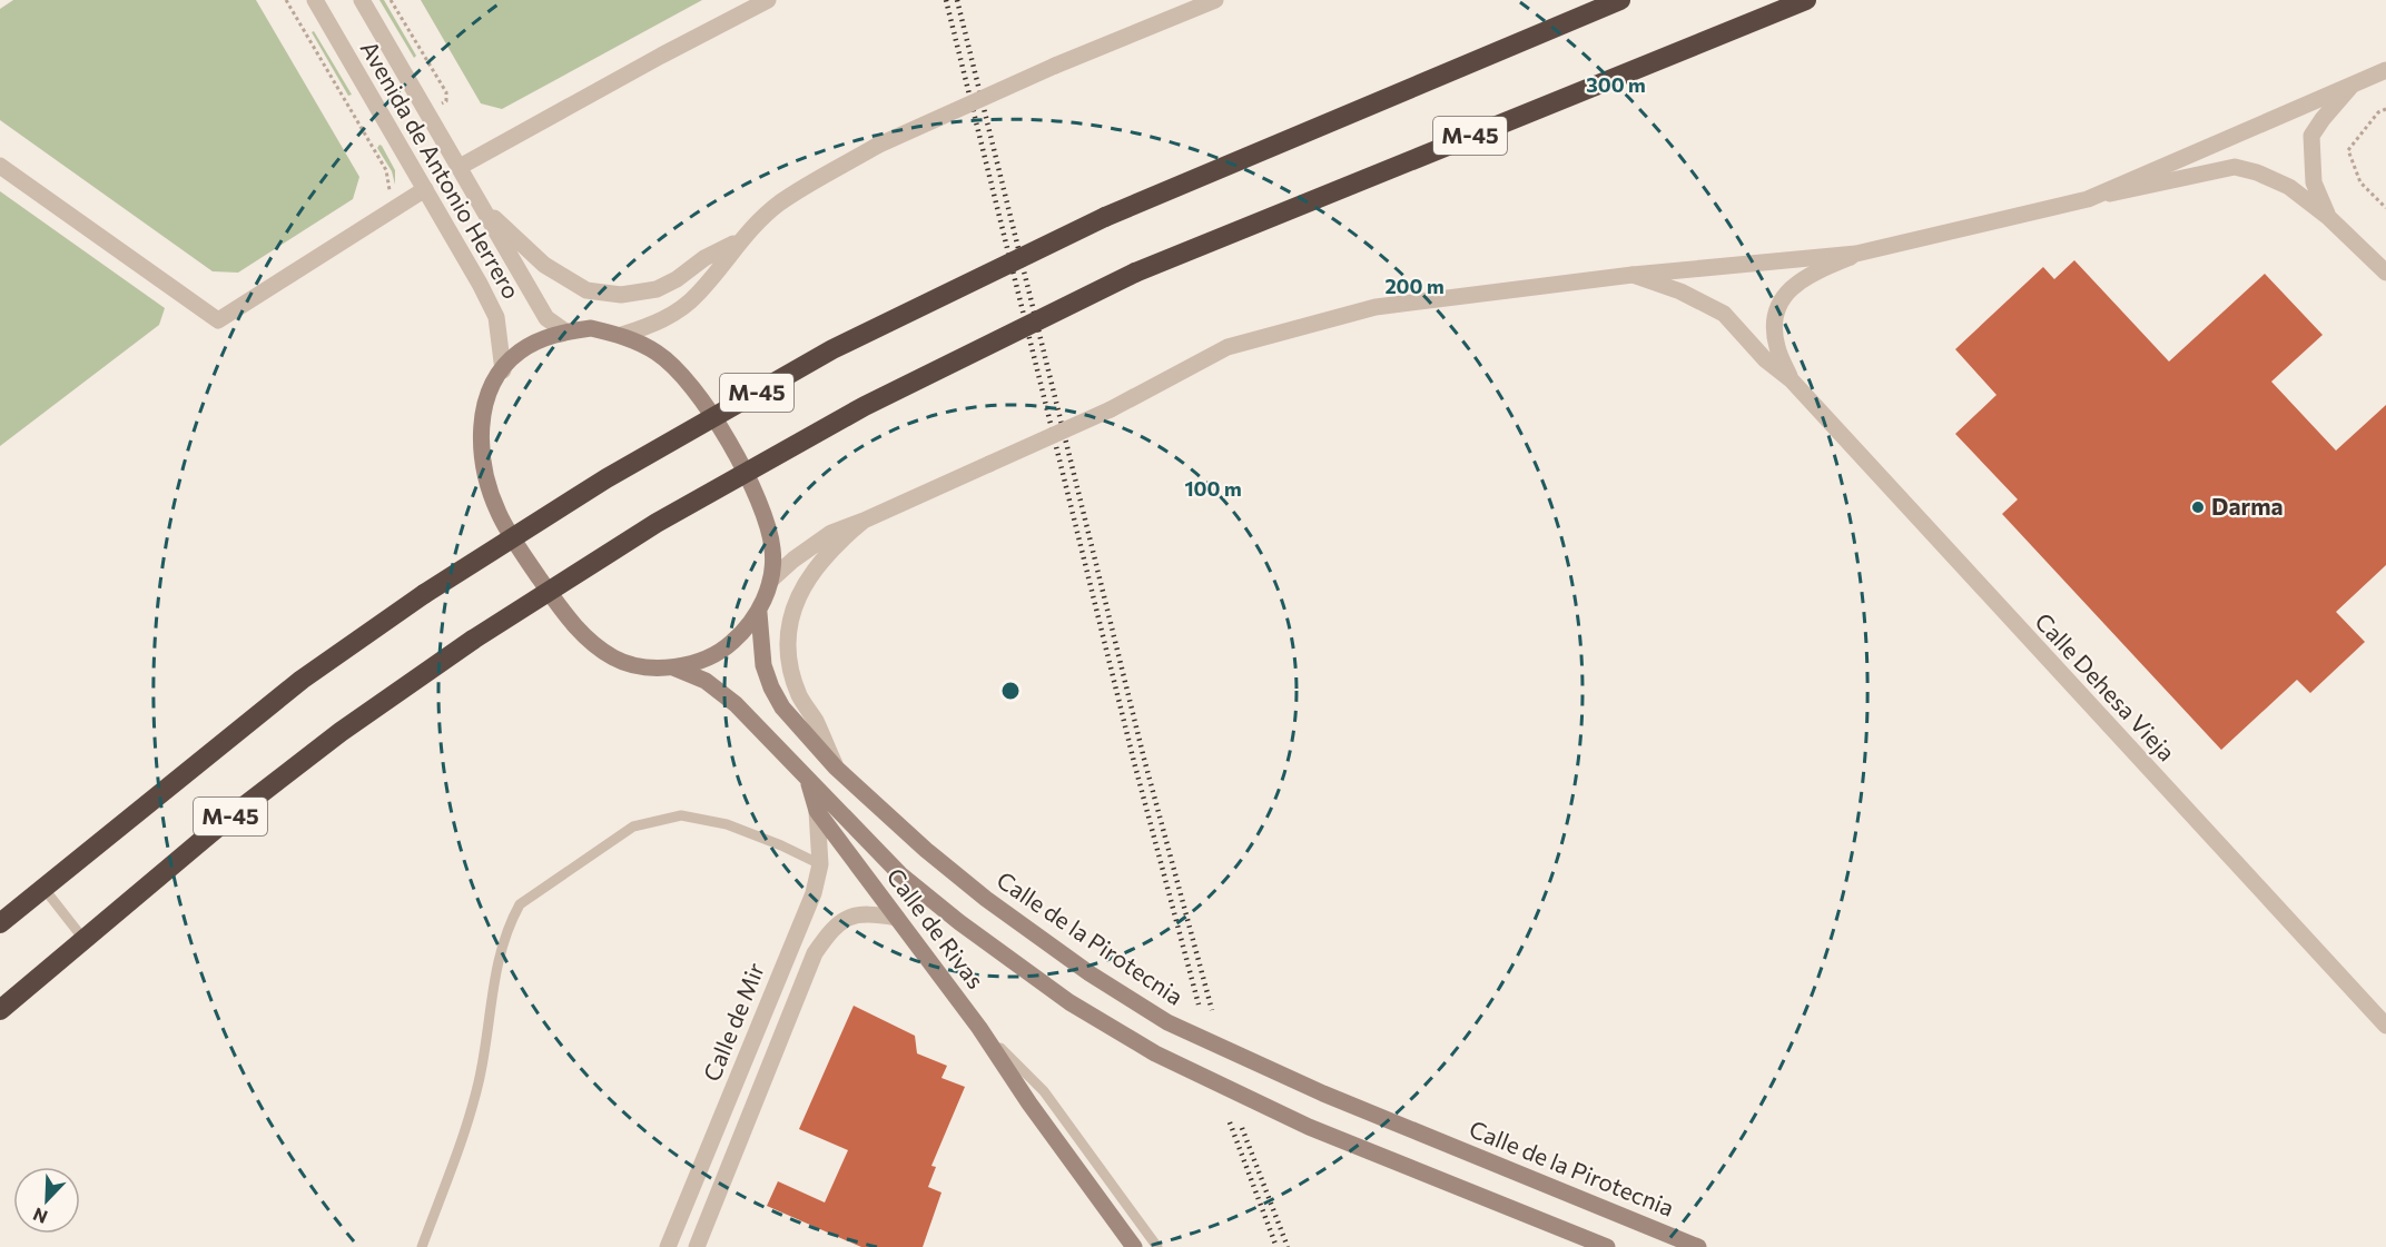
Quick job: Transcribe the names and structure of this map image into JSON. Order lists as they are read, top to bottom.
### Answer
{
  "streets": {
    "highway": ["M-45"],
    "main road": ["Calle de Rivas", "Calle de la Pirotecnia"],
    "street": ["Avenida de Antonio Herrero", "Calle Dehesa Vieja", "Calle de Mir"]
  },
  "crossings": [
    ["Calle de Rivas", "Calle de Mir"]
  ],
  "places": ["Darma"],
  "north": "bottom left",
  "rings": ["300 m", "200 m", "100 m"]
}
